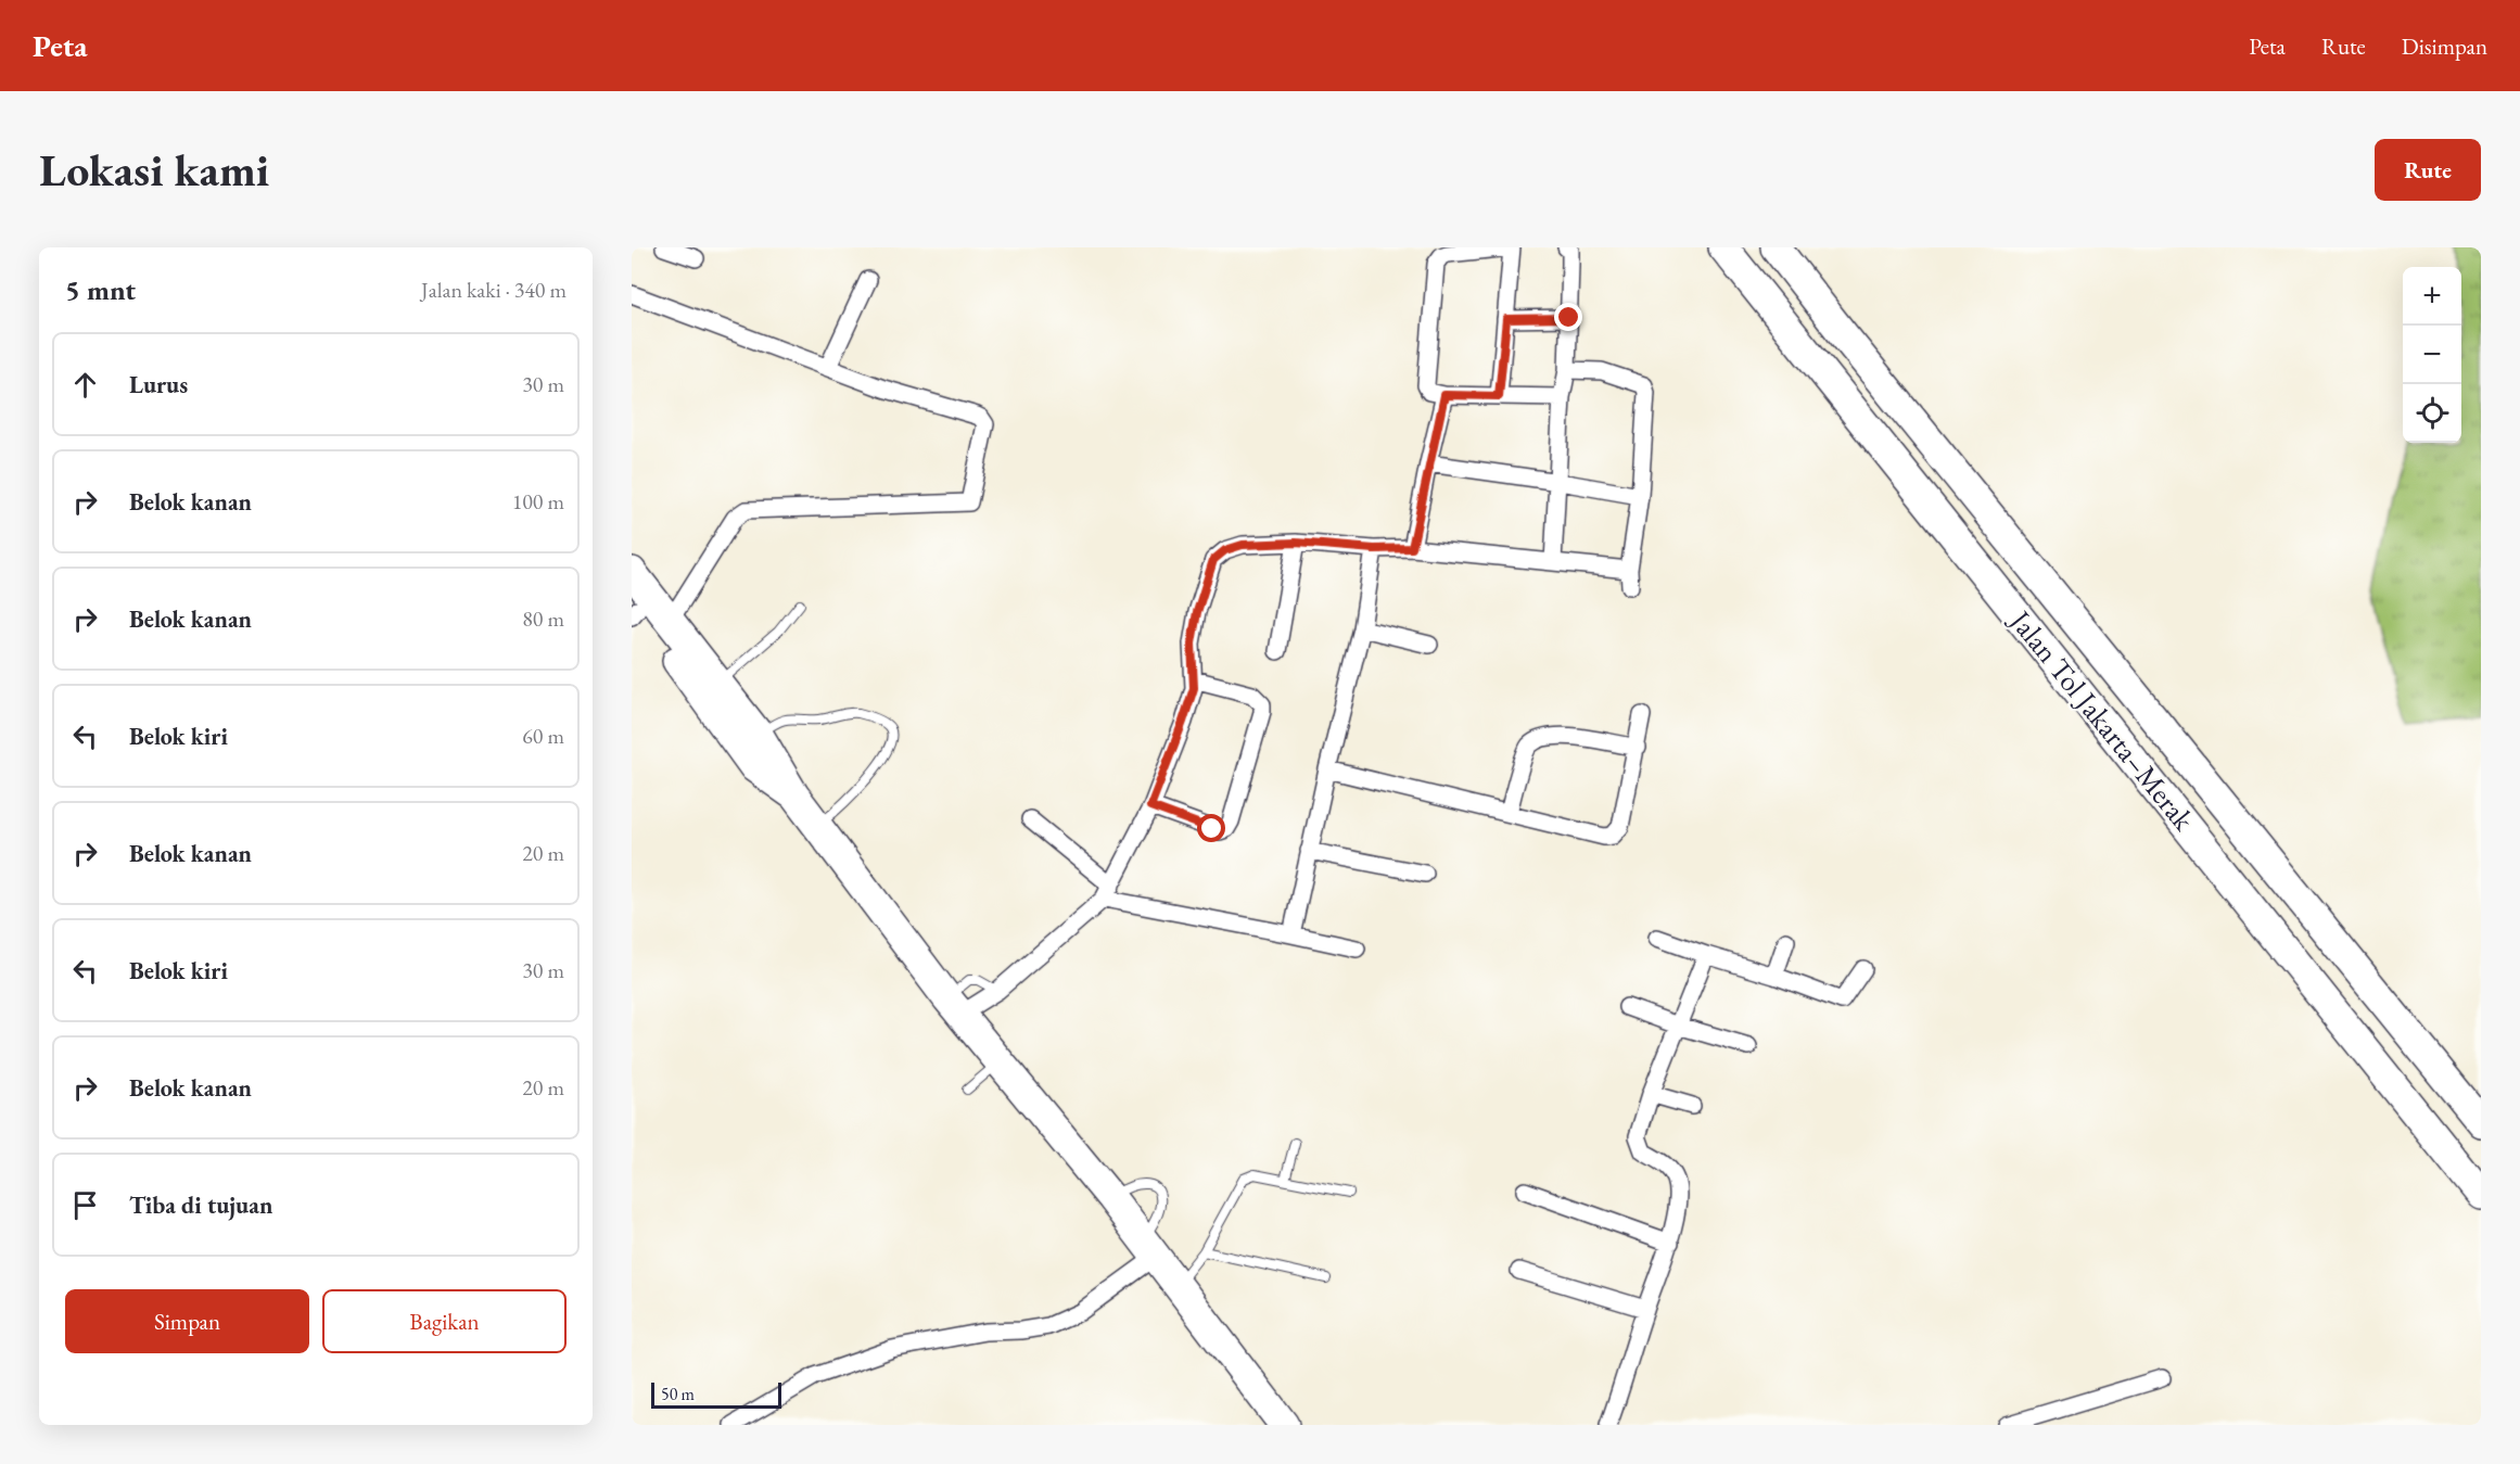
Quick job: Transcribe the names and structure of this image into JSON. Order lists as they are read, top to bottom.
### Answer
{
  "streets": {
    "highway": ["Jalan Tol Jakarta–Merak"]
  },
  "scale_bar": "50 m",
  "page": {
    "header": "Peta",
    "nav": ["Peta", "Rute", "Disimpan"],
    "buttons": [
      "Rute",
      ["Simpan", "Bagikan"]
    ],
    "title": "Lokasi kami",
    "heading": ["5 mnt", "Jalan kaki · 340 m"],
    "map_buttons": ["+", "−"],
    "list": [
      ["Lurus", "30 m"],
      ["Belok kanan", "100 m"],
      ["Belok kanan", "80 m"],
      ["Belok kiri", "60 m"],
      ["Belok kanan", "20 m"],
      ["Belok kiri", "30 m"],
      ["Belok kanan", "20 m"],
      "Tiba di tujuan"
    ],
    "scale": "50 m"
  }
}
